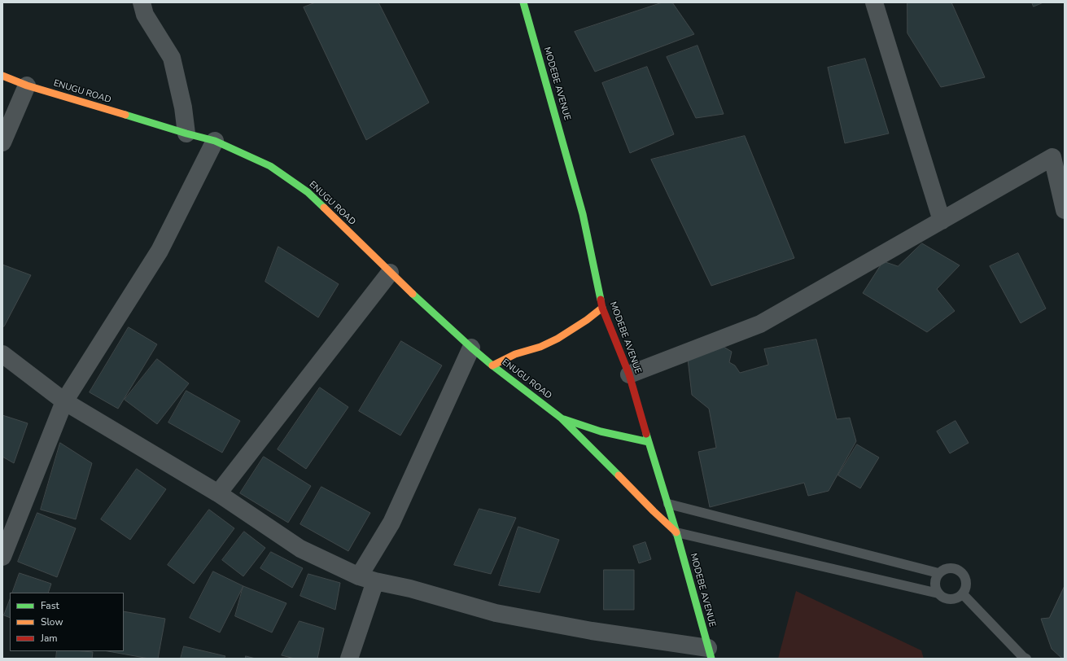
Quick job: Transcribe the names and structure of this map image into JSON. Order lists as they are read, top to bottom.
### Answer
{
  "streets": {
    "street": ["MODEBE AVENUE", "ENUGU ROAD"]
  },
  "legend": ["Fast", "Slow", "Jam"]
}
